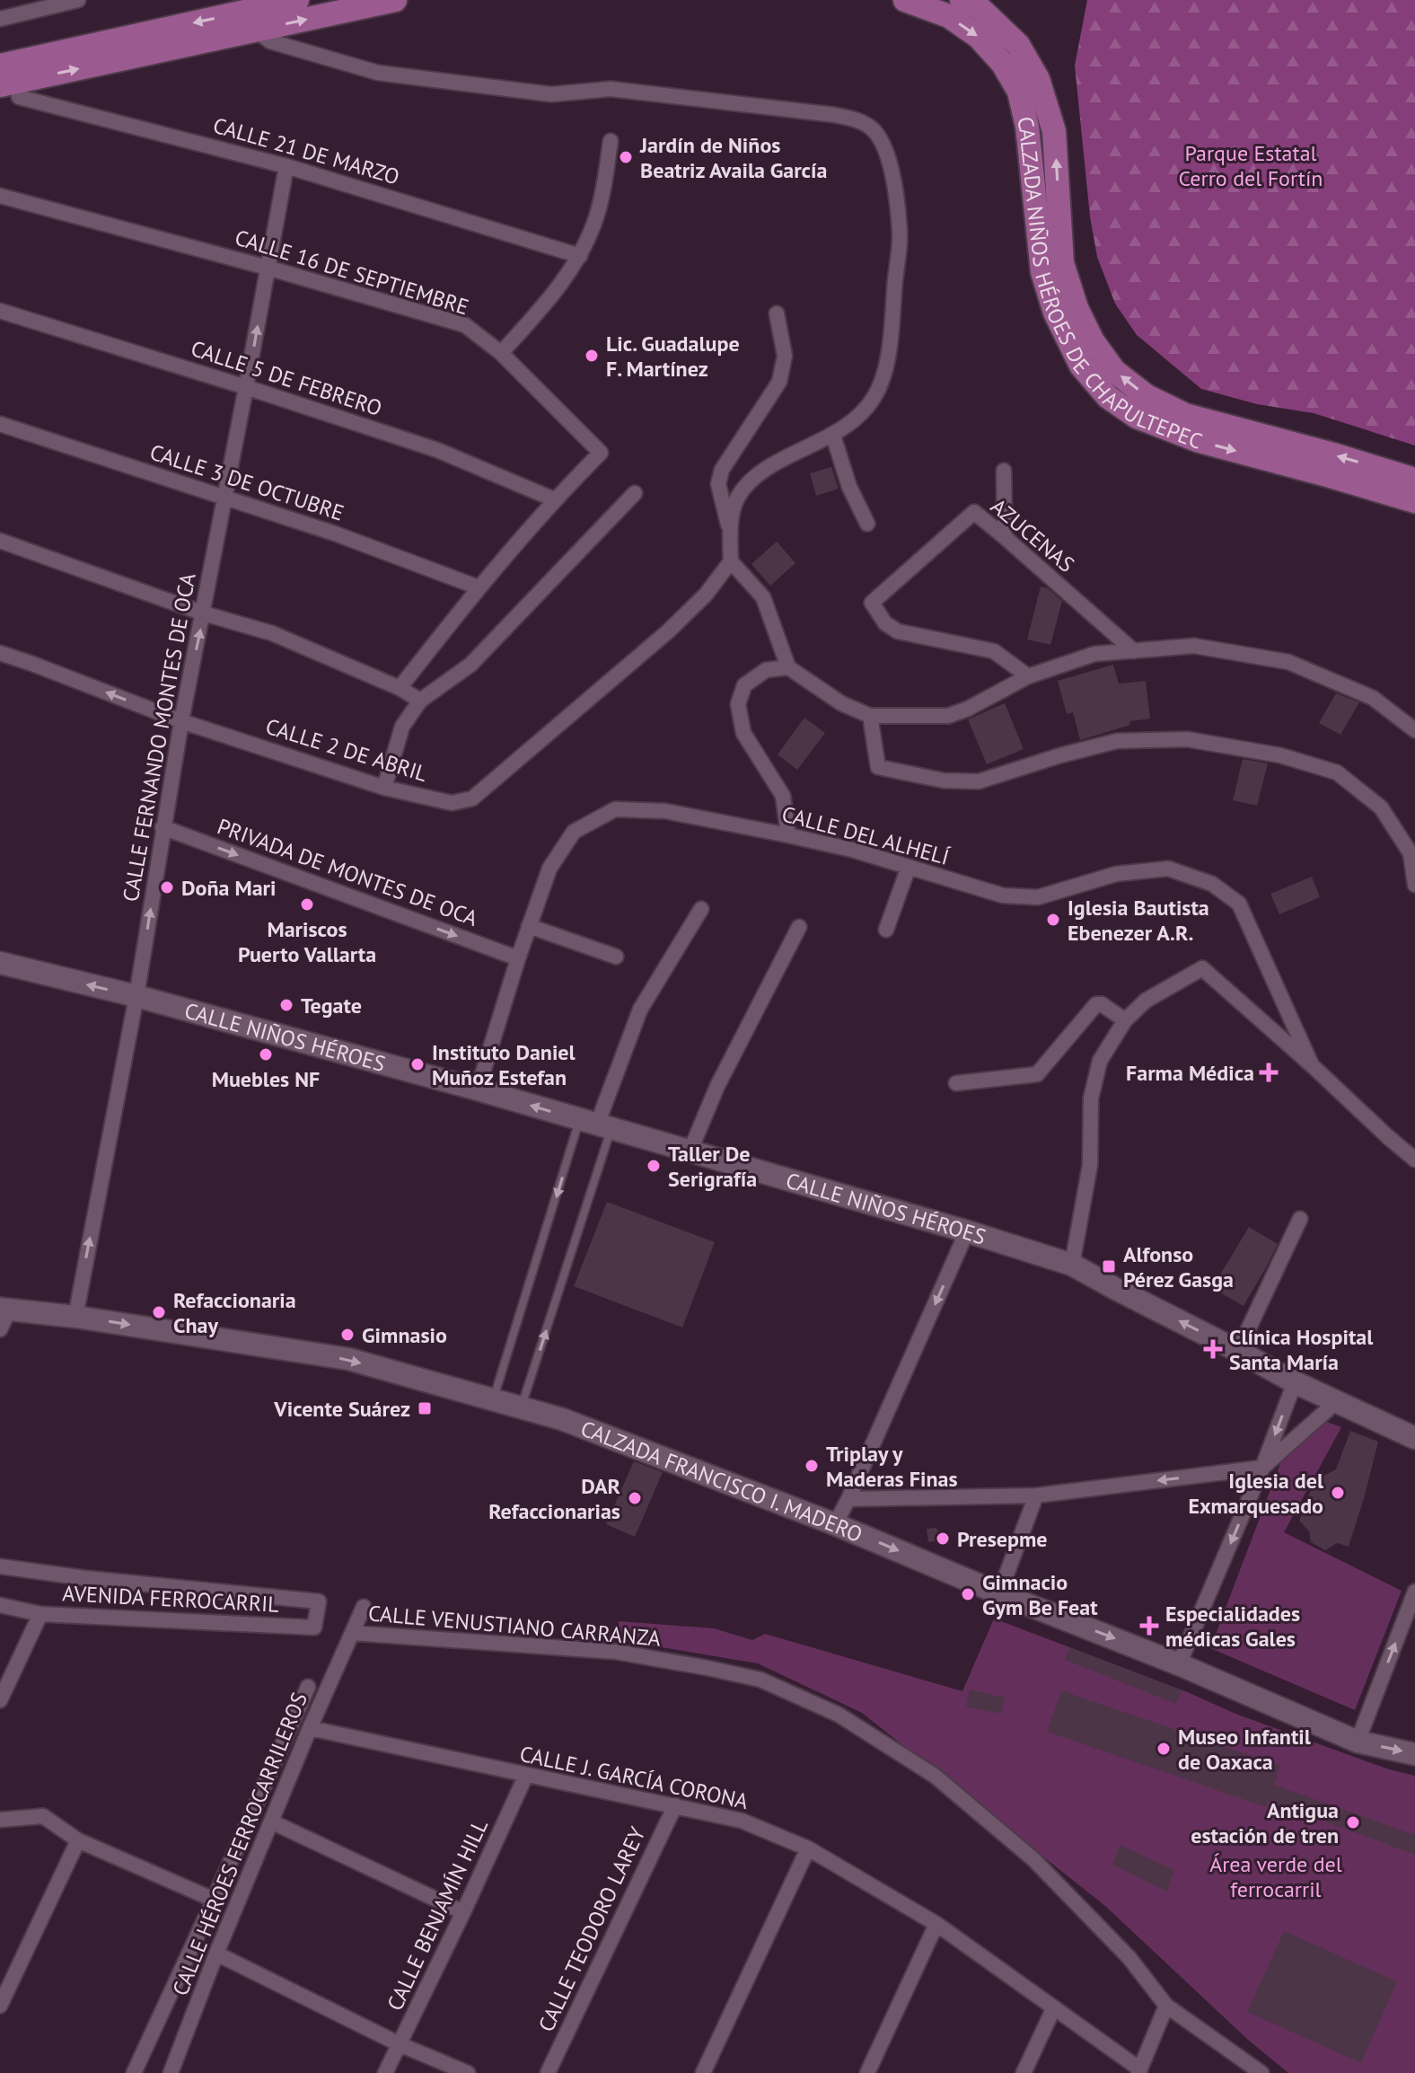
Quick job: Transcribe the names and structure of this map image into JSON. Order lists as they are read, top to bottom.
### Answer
{
  "streets": {
    "main road": ["CALZADA NIÑOS HÉROES DE CHAPULTEPEC", "CALLE NIÑOS HÉROES", "CALZADA FRANCISCO I. MADERO"],
    "street": [
      "CALLE 21 DE MARZO",
      "CALLE 16 DE SEPTIEMBRE",
      "CALLE 5 DE FEBRERO",
      "CALLE 3 DE OCTUBRE",
      "AZUCENAS",
      "CALLE FERNANDO MONTES DE OCA",
      "CALLE 2 DE ABRIL",
      "CALLE DEL ALHELÍ",
      "PRIVADA DE MONTES DE OCA",
      "AVENIDA FERROCARRIL",
      "CALLE VENUSTIANO CARRANZA",
      "CALLE J. GARCÍA CORONA",
      "CALLE HÉROES FERROCARRILEROS",
      "CALLE BENJAMÍN HILL",
      "CALLE TEODORO LAREY"
    ]
  },
  "crossings": [
    ["CALLE 21 DE MARZO", "CALLE FERNANDO MONTES DE OCA"],
    ["CALLE 16 DE SEPTIEMBRE", "CALLE 5 DE FEBRERO"],
    ["CALLE 16 DE SEPTIEMBRE", "CALLE 3 DE OCTUBRE"],
    ["CALLE 16 DE SEPTIEMBRE", "CALLE FERNANDO MONTES DE OCA"],
    ["CALLE 5 DE FEBRERO", "CALLE FERNANDO MONTES DE OCA"],
    ["CALLE 3 DE OCTUBRE", "CALLE FERNANDO MONTES DE OCA"],
    ["CALLE FERNANDO MONTES DE OCA", "CALLE 2 DE ABRIL"],
    ["CALLE FERNANDO MONTES DE OCA", "PRIVADA DE MONTES DE OCA"],
    ["CALLE FERNANDO MONTES DE OCA", "CALLE NIÑOS HÉROES"],
    ["CALLE FERNANDO MONTES DE OCA", "CALZADA FRANCISCO I. MADERO"],
    ["CALLE DEL ALHELÍ", "PRIVADA DE MONTES DE OCA"],
    ["CALLE DEL ALHELÍ", "CALLE NIÑOS HÉROES"],
    ["CALLE VENUSTIANO CARRANZA", "CALLE HÉROES FERROCARRILEROS"],
    ["CALLE J. GARCÍA CORONA", "CALLE HÉROES FERROCARRILEROS"],
    ["CALLE J. GARCÍA CORONA", "CALLE BENJAMÍN HILL"],
    ["CALLE J. GARCÍA CORONA", "CALLE TEODORO LAREY"]
  ],
  "one_way": ["CALLE FERNANDO MONTES DE OCA", "PRIVADA DE MONTES DE OCA", "CALZADA FRANCISCO I. MADERO"],
  "parks": ["Parque Estatal Cerro del Fortín", "Área verde del ferrocarril"],
  "places": {
    "other": [
      "Jardín de Niños Beatriz Availa García",
      "Lic. Guadalupe F. Martínez",
      "Doña Mari",
      "Mariscos Puerto Vallarta",
      "Iglesia Bautista Ebenezer A.R.",
      "Tegate",
      "Muebles NF",
      "Instituto Daniel Muñoz Estefan",
      "Taller De Serigrafía",
      "Refaccionaria Chay",
      "Gimnasio",
      "Triplay y Maderas Finas",
      "Iglesia del Exmarquesado",
      "DAR Refaccionarias",
      "Presepme",
      "Gimnacio Gym Be Feat",
      "Museo Infantil de Oaxaca",
      "Antigua estación de tren"
    ],
    "health": ["Farma Médica", "Clínica Hospital Santa María", "Especialidades médicas Gales"],
    "transit": ["Alfonso Pérez Gasga", "Vicente Suárez"]
  }
}
